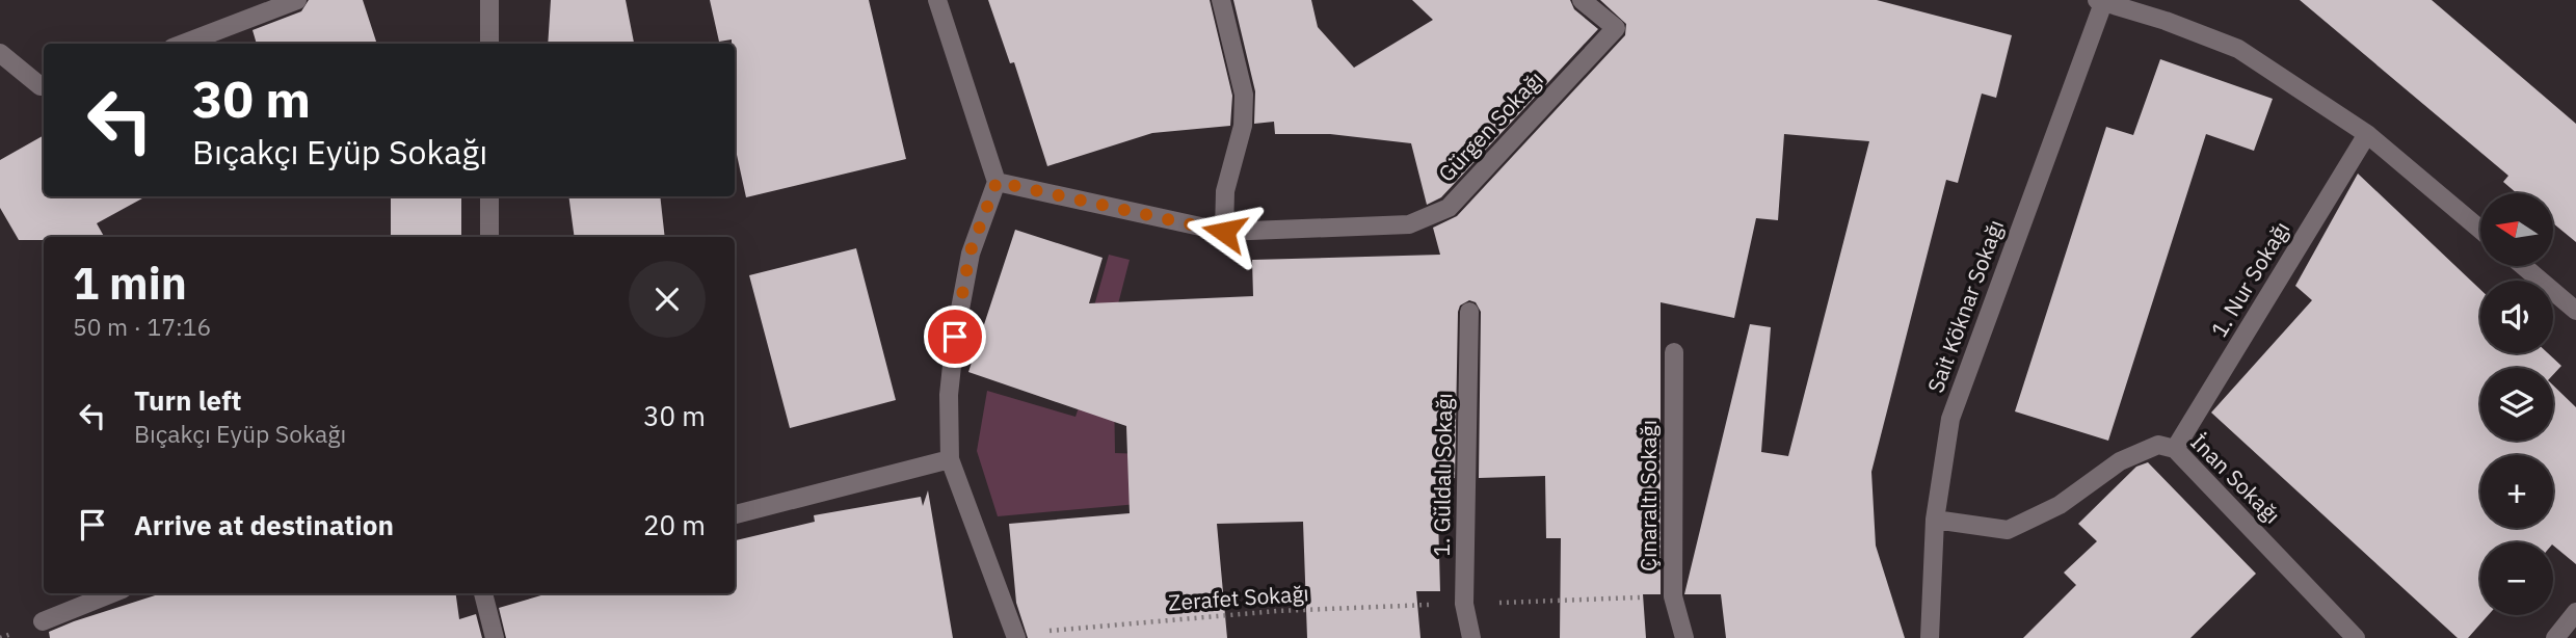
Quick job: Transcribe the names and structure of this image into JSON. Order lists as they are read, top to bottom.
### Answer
{
  "streets": {
    "street": [
      "Gürgen Sokağı",
      "1. Nur Sokağı",
      "Sait Köknar Sokağı",
      "1. Güldalı Sokağı",
      "İnan Sokağı",
      "Çınaraltı Sokağı"
    ],
    "path": ["Zerafet Sokağı"]
  },
  "crossings": [
    ["1. Nur Sokağı", "İnan Sokağı"],
    ["Sait Köknar Sokağı", "İnan Sokağı"],
    ["1. Güldalı Sokağı", "Zerafet Sokağı"],
    ["Çınaraltı Sokağı", "Zerafet Sokağı"]
  ],
  "north": "left",
  "page": {
    "turn": ["30 m", "Bıçakçı Eyüp Sokağı"],
    "map_buttons": ["+", "−"],
    "heading": ["1 min", "50 m · 17:16"],
    "list": [
      {
        "name": "Turn left",
        "note": "Bıçakçı Eyüp Sokağı",
        "value": "30 m"
      },
      {
        "name": "Arrive at destination",
        "value": "20 m"
      }
    ]
  }
}
